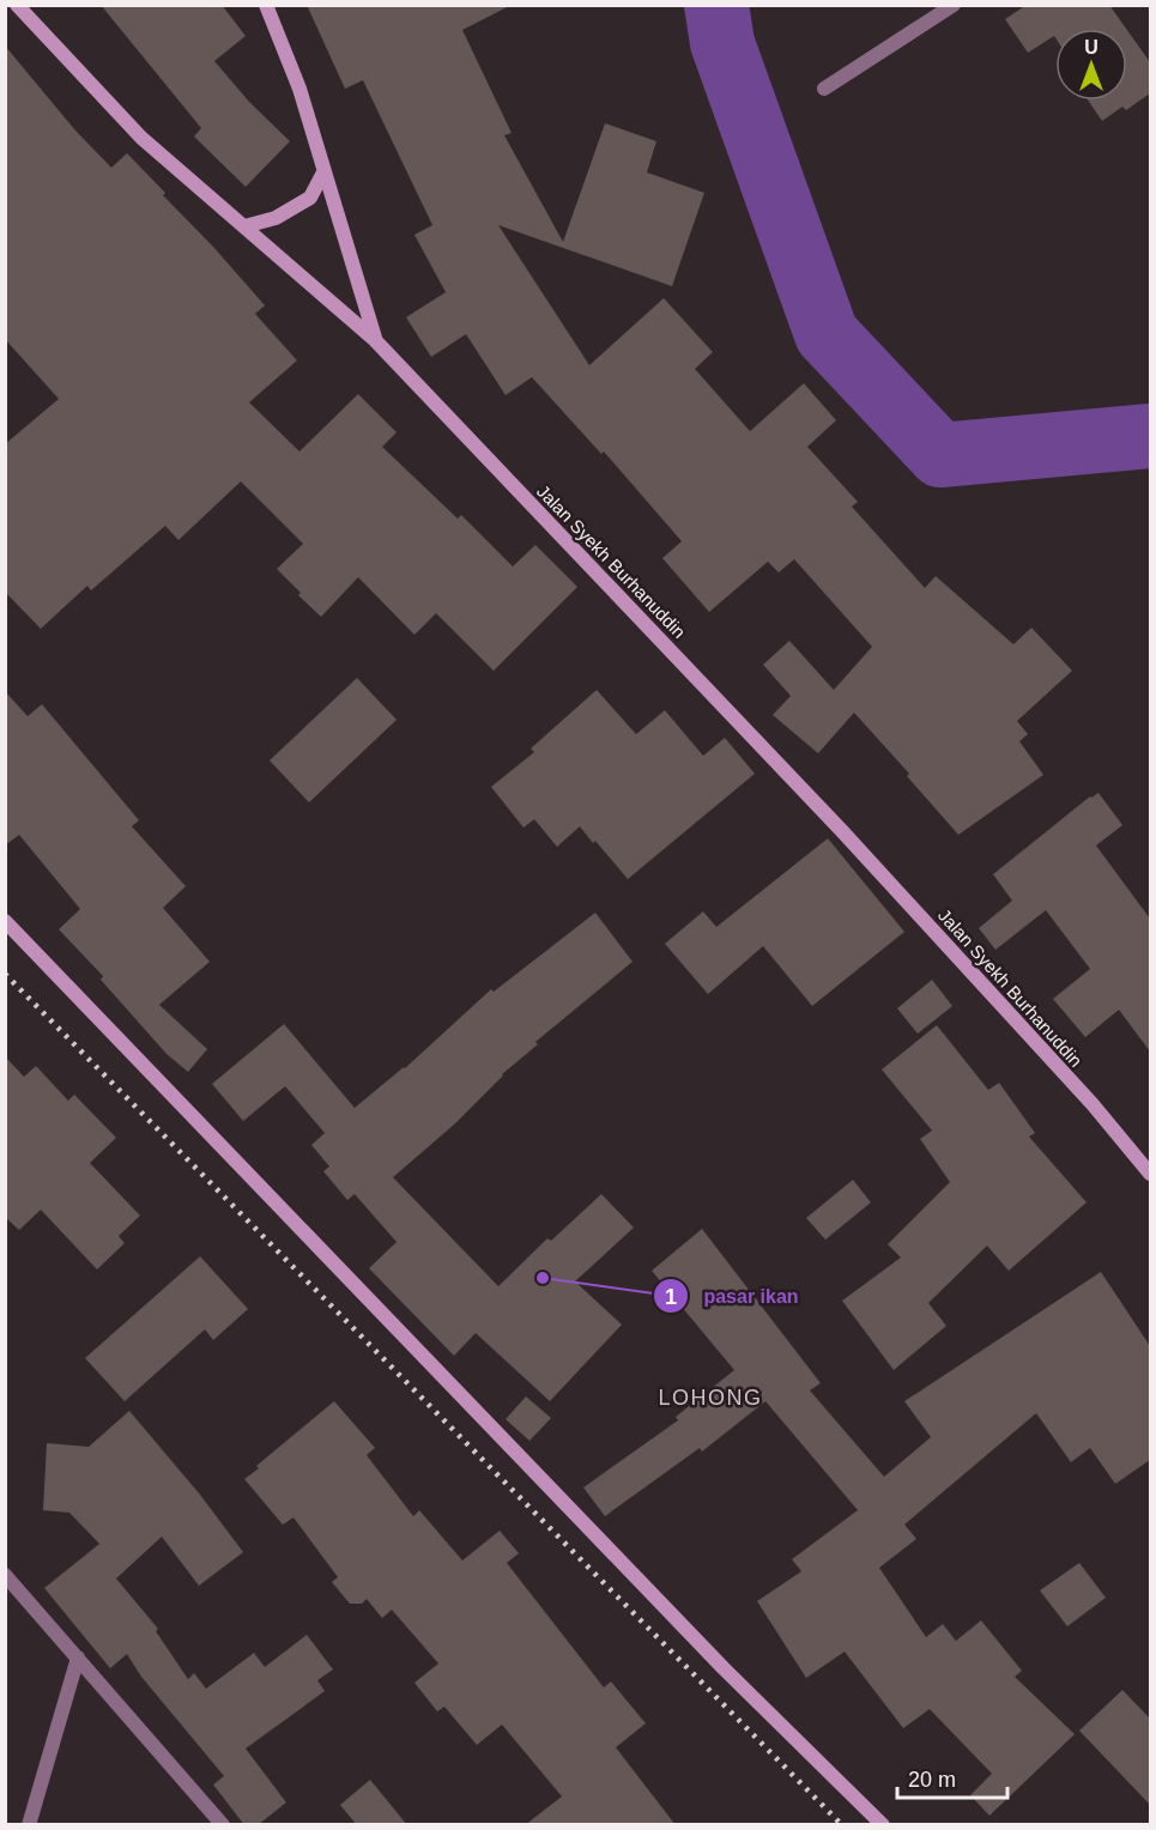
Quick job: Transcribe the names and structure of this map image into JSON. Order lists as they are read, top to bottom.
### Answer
{
  "streets": {
    "main road": ["Jalan Syekh Burhanuddin"]
  },
  "districts": ["LOHONG"],
  "places": ["pasar ikan"],
  "scale_bar": "20 m",
  "north": "top"
}
